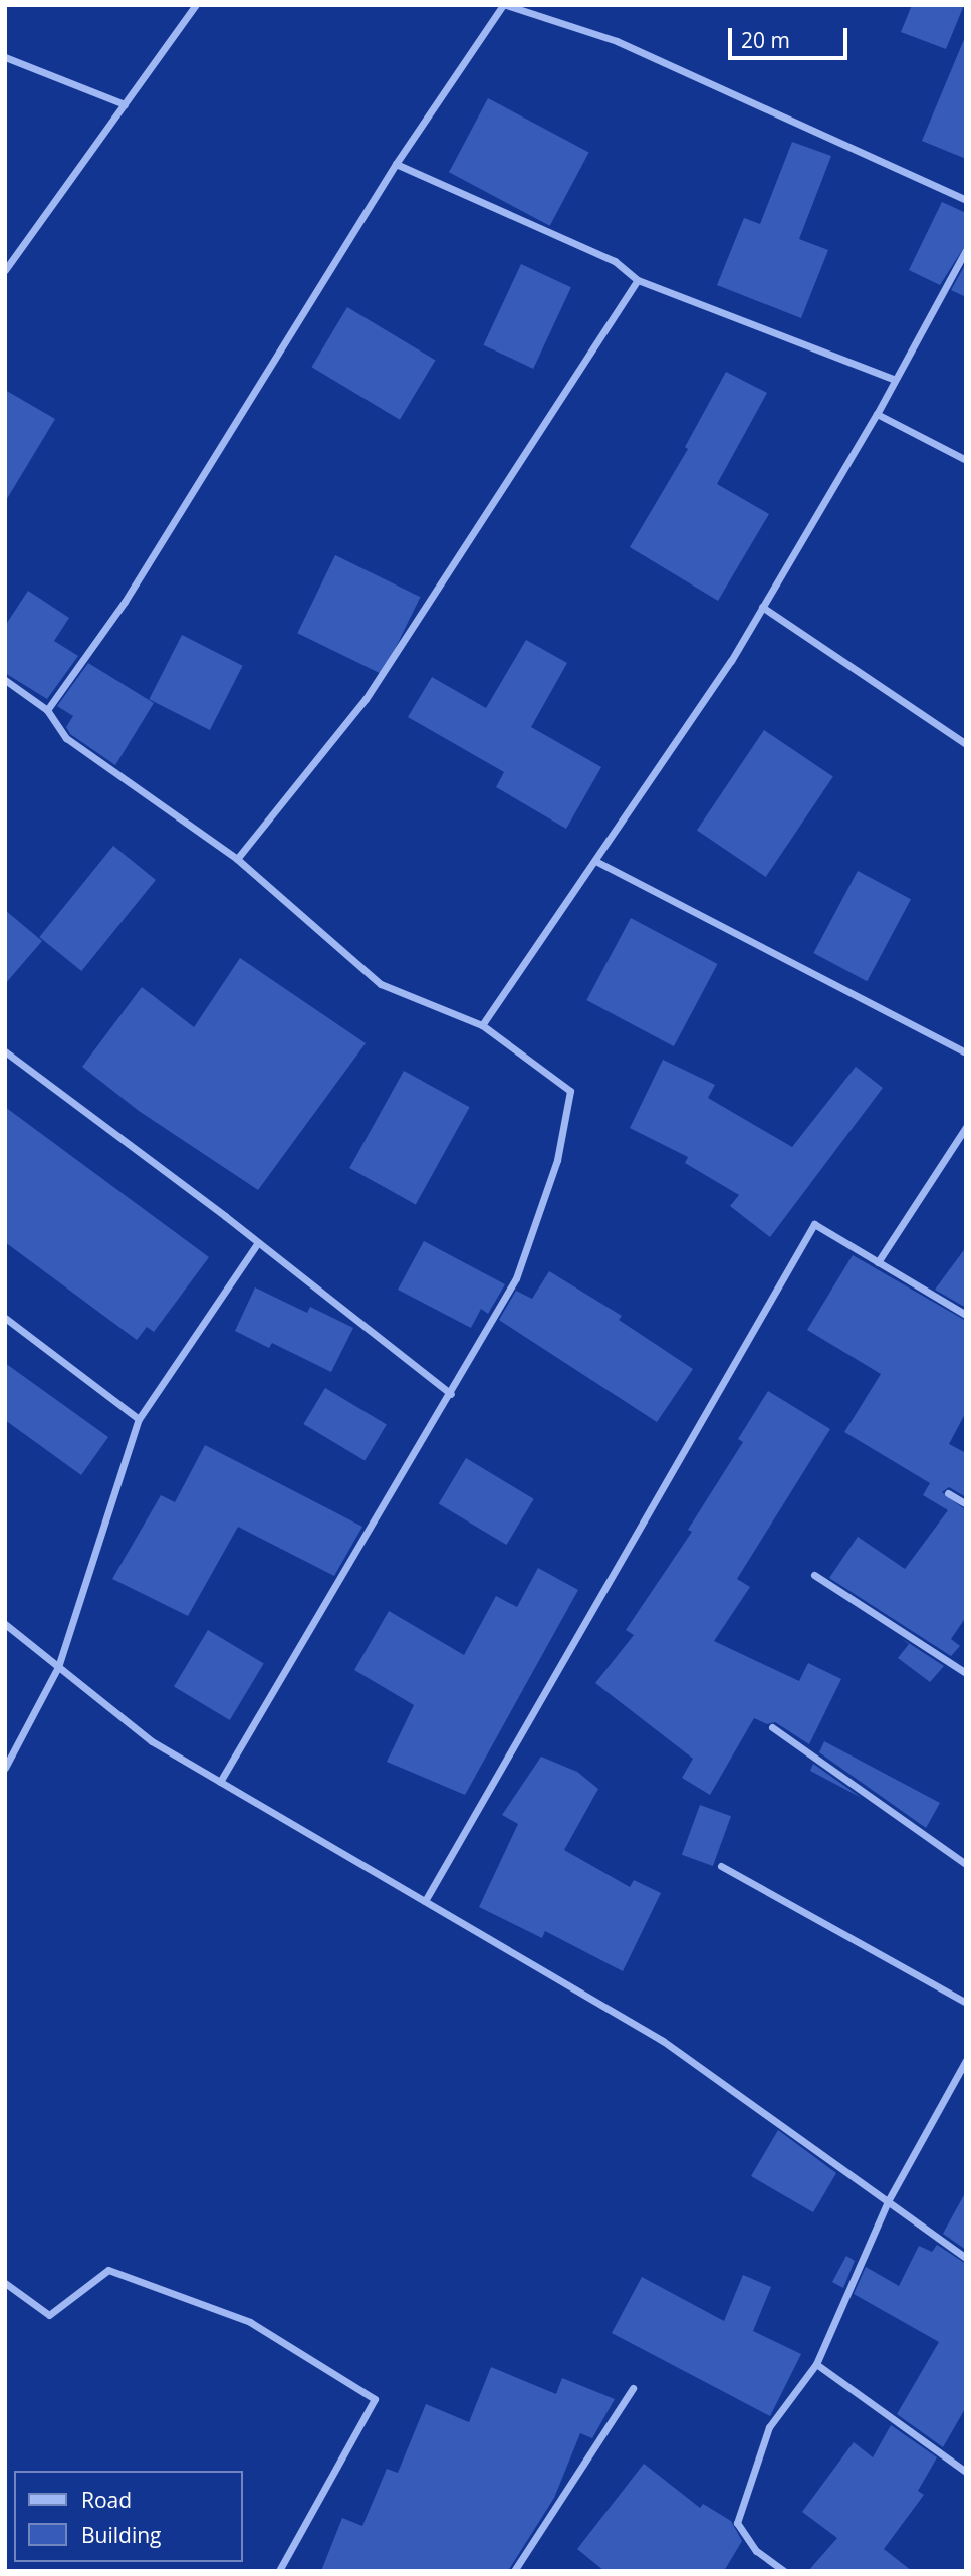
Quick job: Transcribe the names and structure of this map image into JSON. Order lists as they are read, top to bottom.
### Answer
{
  "legend": ["Road", "Building"],
  "scale_bar": "20 m"
}
